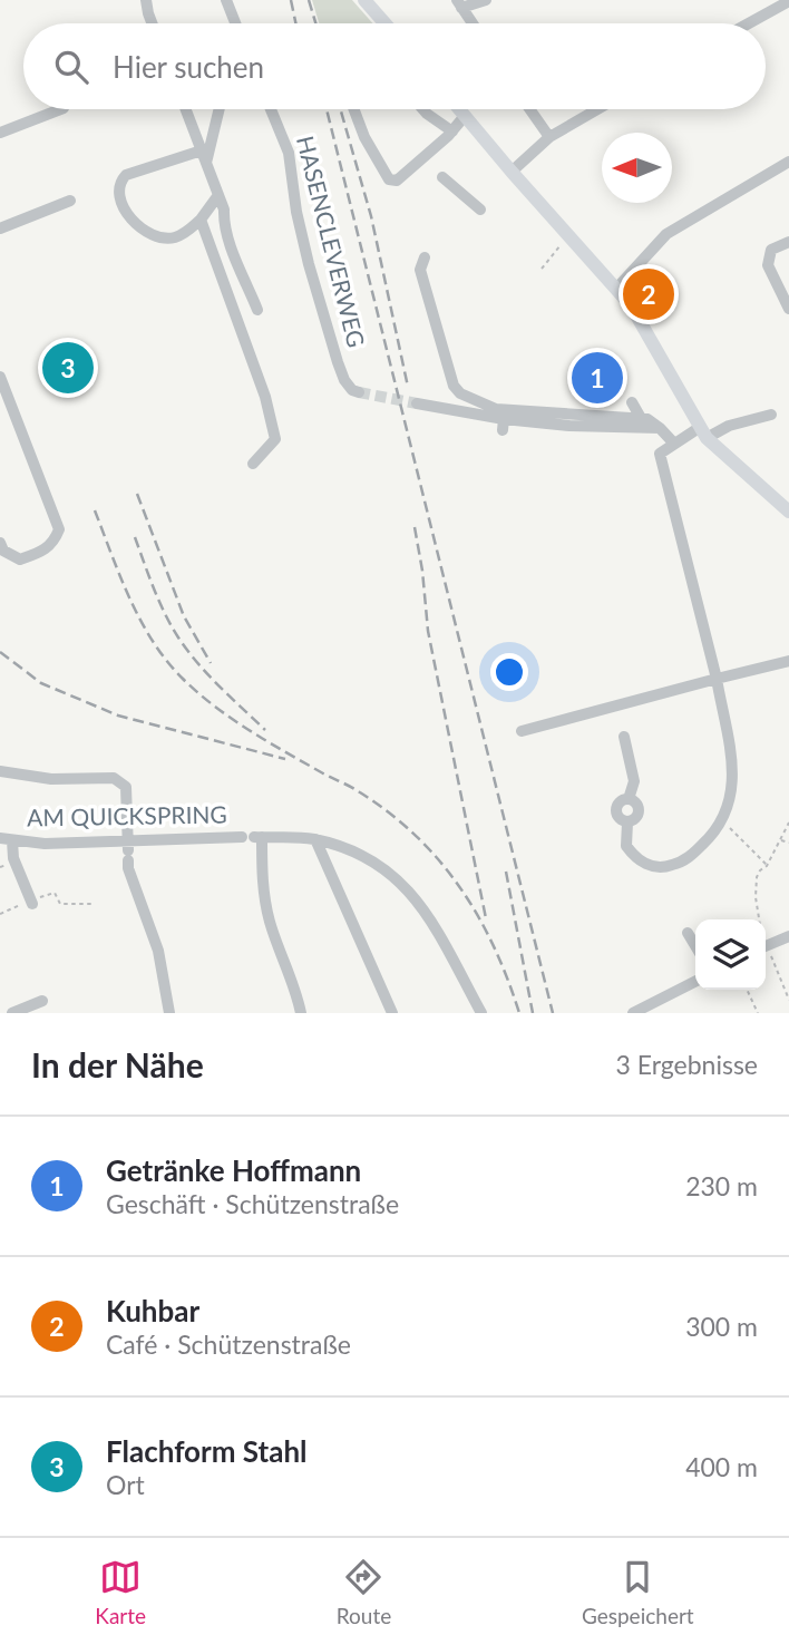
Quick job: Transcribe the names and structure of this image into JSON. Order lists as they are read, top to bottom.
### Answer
{
  "streets": {
    "street": ["HASENCLEVERWEG", "AM QUICKSPRING"]
  },
  "north": "left",
  "page": {
    "search": "Hier suchen",
    "pins": ["2", "3", "1"],
    "heading": ["In der Nähe", "3 Ergebnisse"],
    "list": [
      {
        "mark": "1",
        "name": "Getränke Hoffmann",
        "note": "Geschäft · Schützenstraße",
        "value": "230 m"
      },
      {
        "mark": "2",
        "name": "Kuhbar",
        "note": "Café · Schützenstraße",
        "value": "300 m"
      },
      {
        "mark": "3",
        "name": "Flachform Stahl",
        "note": "Ort",
        "value": "400 m"
      }
    ],
    "nav": ["Karte", "Route", "Gespeichert"]
  }
}
